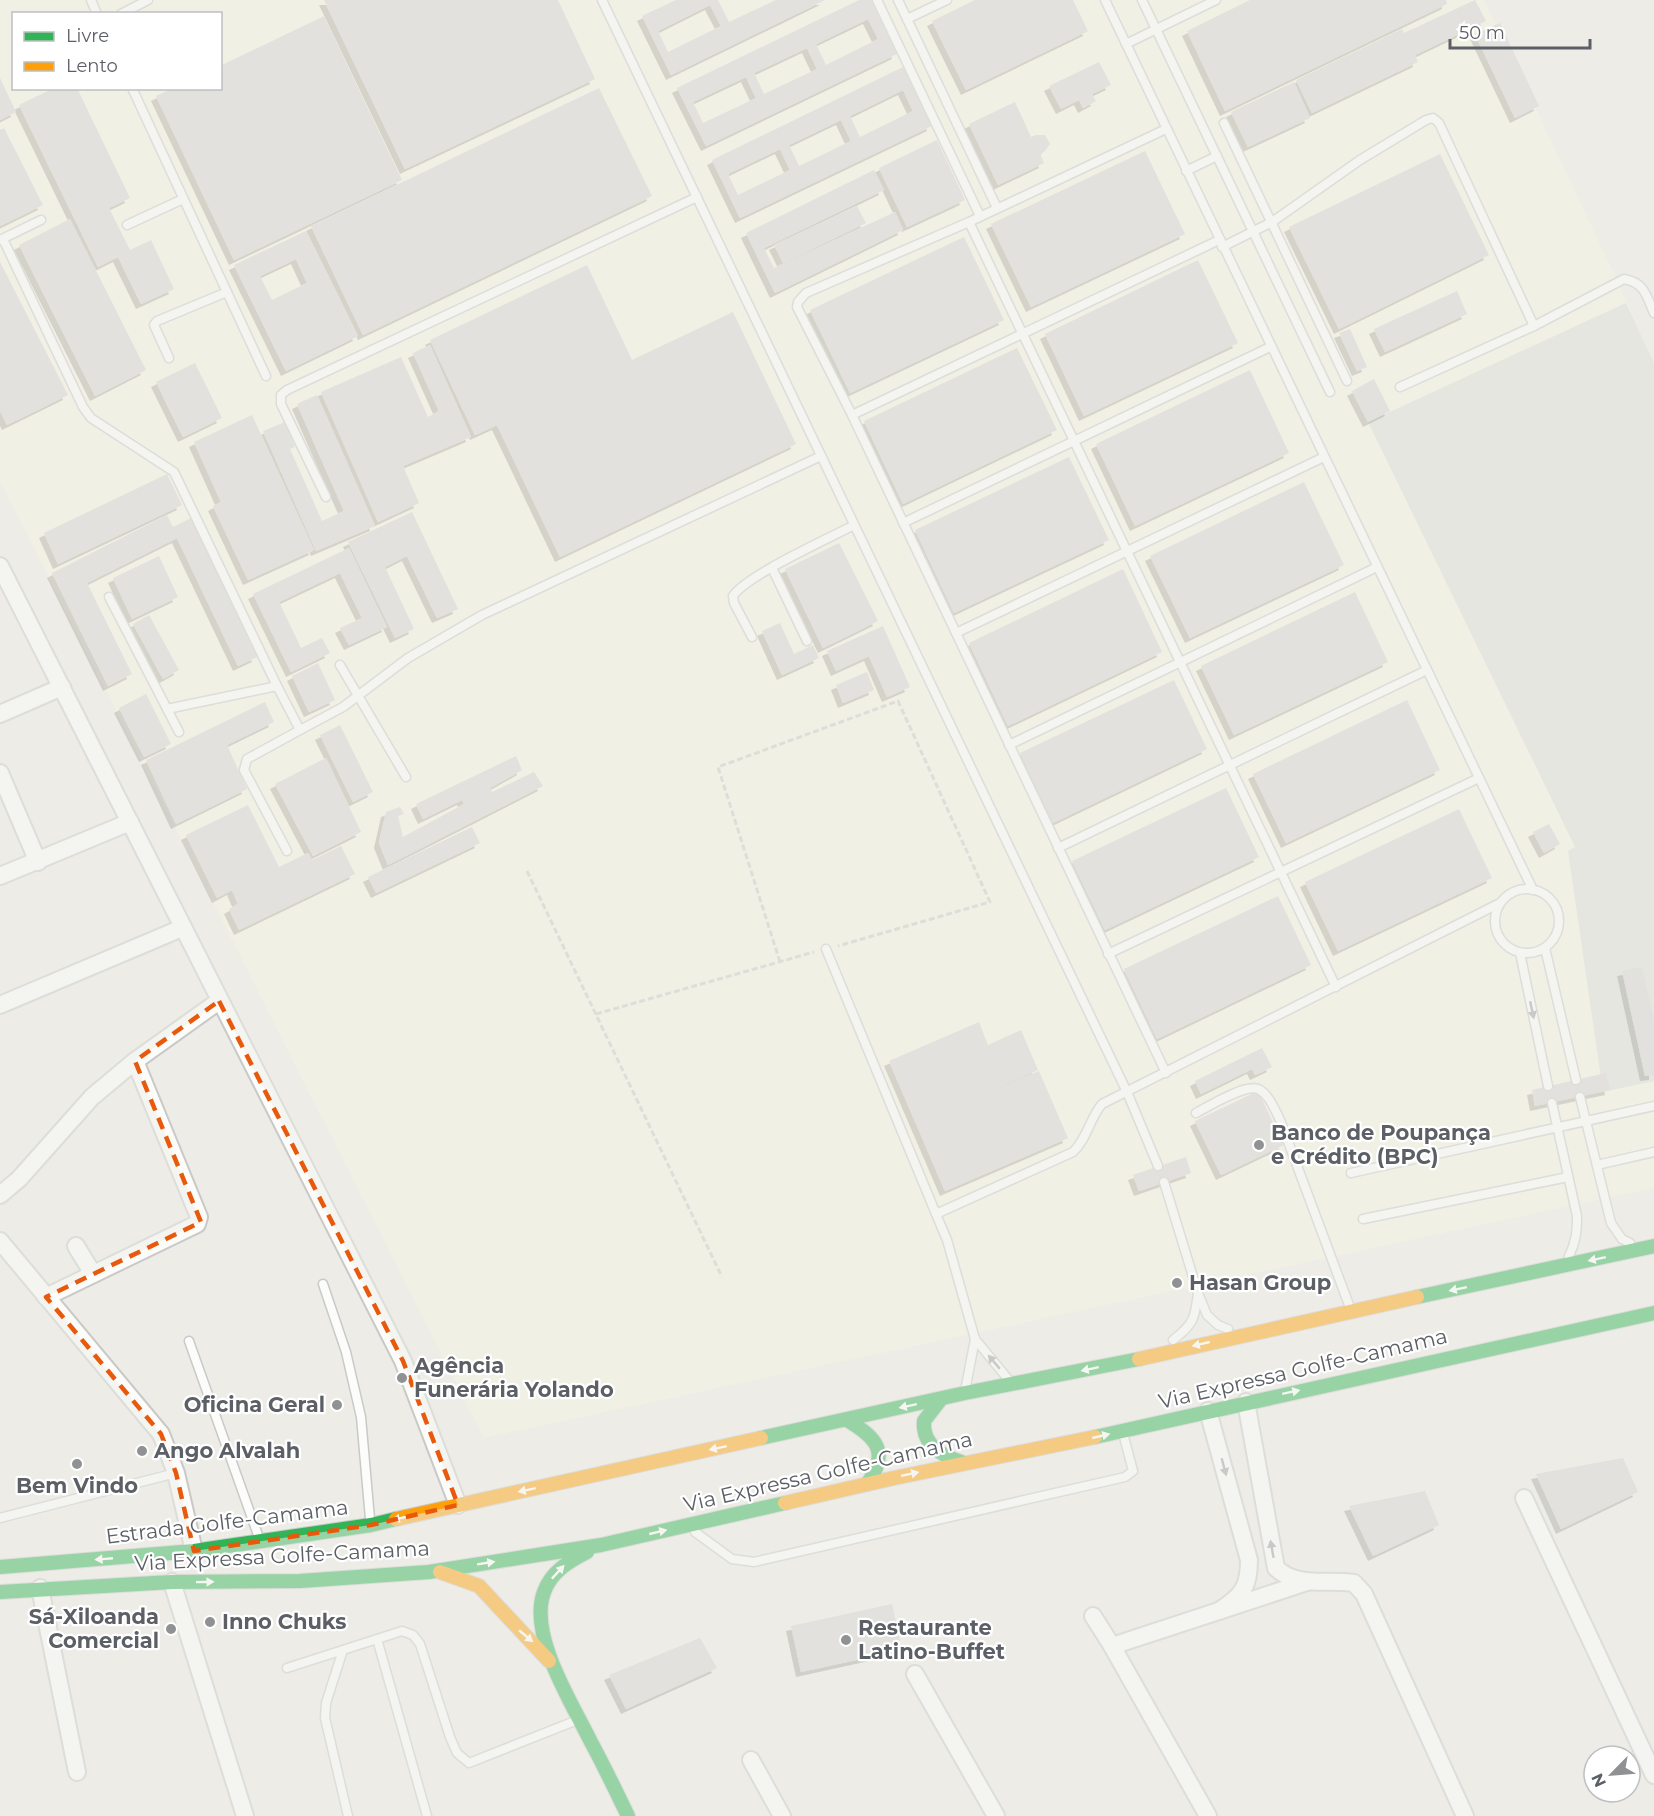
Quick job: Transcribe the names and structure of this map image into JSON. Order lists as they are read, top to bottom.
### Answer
{
  "streets": {
    "main road": ["Via Expressa Golfe-Camama", "Estrada Golfe-Camama"]
  },
  "crossings": [
    ["Via Expressa Golfe-Camama", "Estrada Golfe-Camama"]
  ],
  "one_way": ["Estrada Golfe-Camama"],
  "places": [
    "Banco de Poupança e Crédito (BPC)",
    "Hasan Group",
    "Agência Funerária Yolando",
    "Oficina Geral",
    "Ango Alvalah",
    "Bem Vindo",
    "Inno Chuks",
    "Sá-Xiloanda Comercial",
    "Restaurante Latino-Buffet"
  ],
  "legend": ["Livre", "Lento"],
  "scale_bar": "50 m",
  "north": "bottom left"
}
